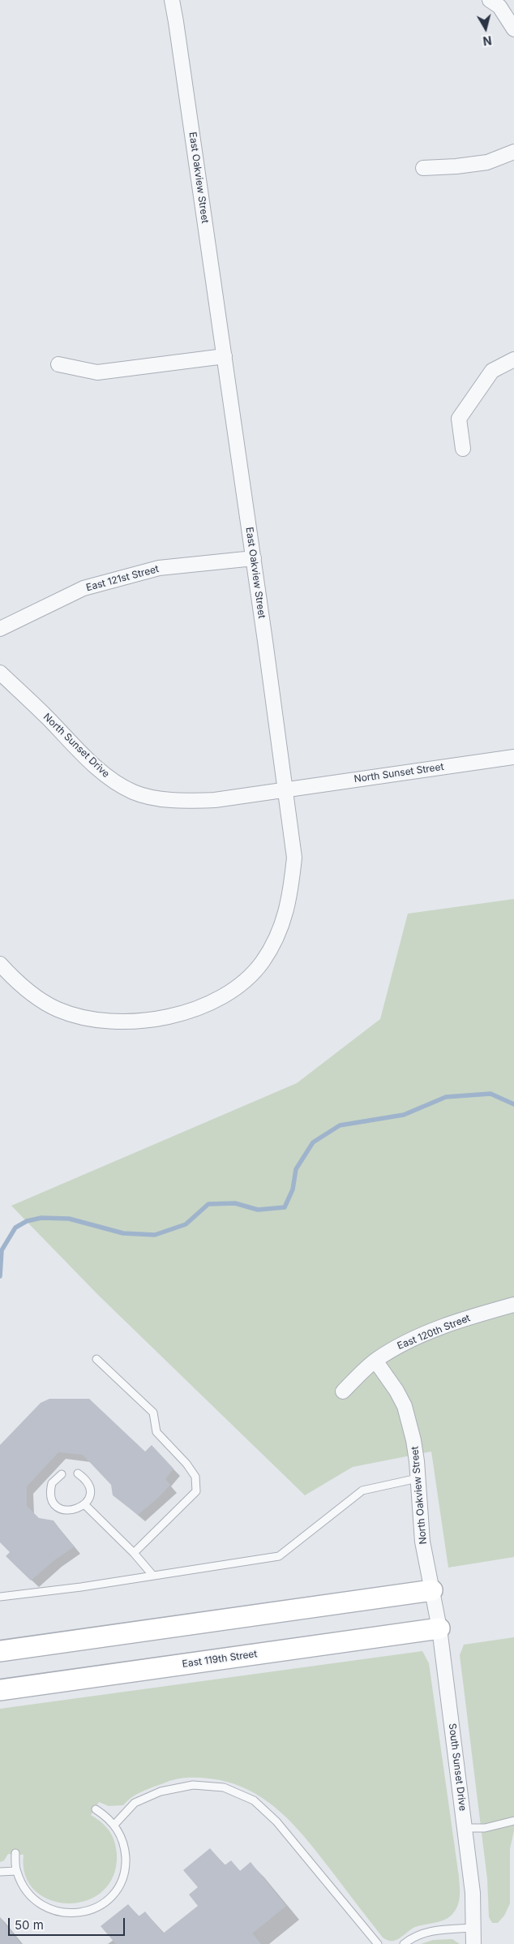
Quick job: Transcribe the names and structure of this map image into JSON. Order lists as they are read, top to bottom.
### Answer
{
  "streets": {
    "main road": ["East 119th Street"],
    "street": [
      "East Oakview Street",
      "East 121st Street",
      "North Sunset Drive",
      "North Sunset Street",
      "East 120th Street",
      "North Oakview Street",
      "South Sunset Drive"
    ]
  },
  "crossings": [
    ["East Oakview Street", "East 121st Street"],
    ["East Oakview Street", "North Sunset Drive"],
    ["East Oakview Street", "North Sunset Street"],
    ["North Sunset Drive", "North Sunset Street"],
    ["East 120th Street", "North Oakview Street"],
    ["North Oakview Street", "South Sunset Drive"],
    ["East 119th Street", "South Sunset Drive"]
  ],
  "scale_bar": "50 m",
  "north": "bottom"
}
